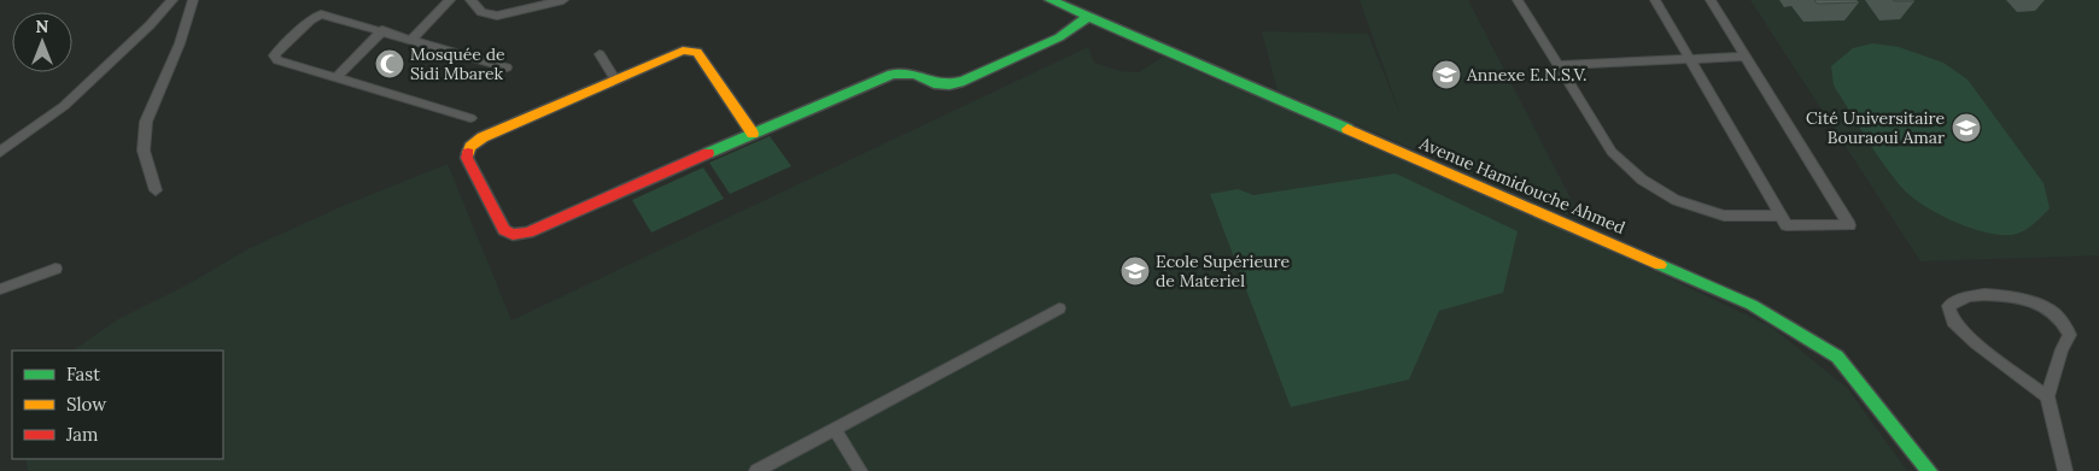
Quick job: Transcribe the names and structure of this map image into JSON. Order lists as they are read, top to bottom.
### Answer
{
  "streets": {
    "street": ["Avenue Hamidouche Ahmed"]
  },
  "places": {
    "mosque": ["Mosquée de Sidi Mbarek"],
    "school or university": ["Annexe E.N.S.V.", "Cité Universitaire Bouraoui Amar", "Ecole Supérieure de Materiel"]
  },
  "legend": ["Fast", "Slow", "Jam"],
  "north": "top"
}
